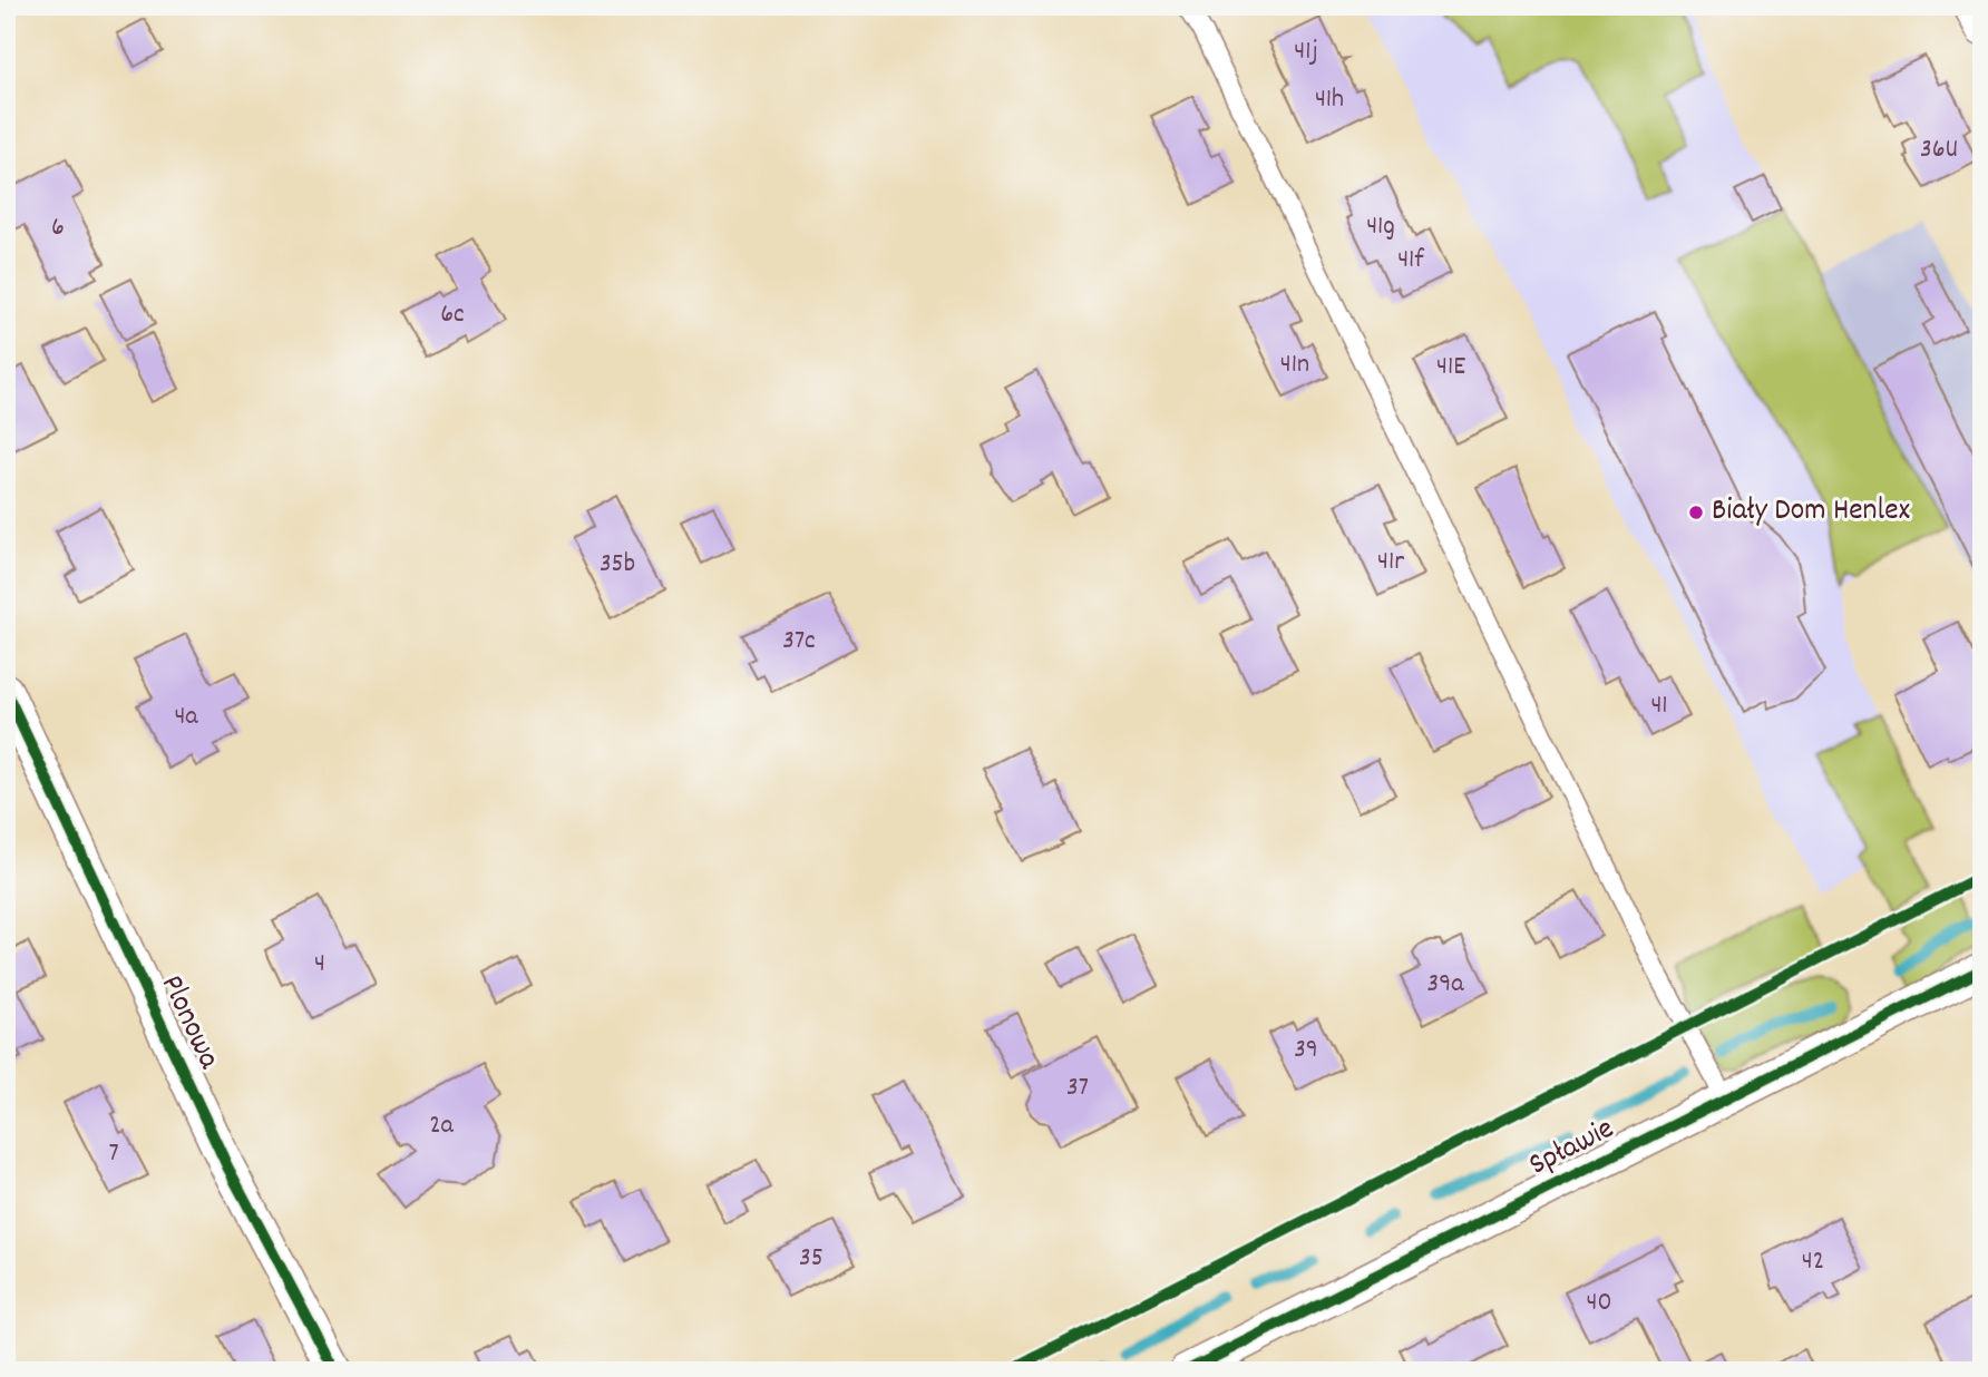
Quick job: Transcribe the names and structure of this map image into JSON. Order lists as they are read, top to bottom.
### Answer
{
  "streets": {
    "street": ["Plonowa", "Spławie"]
  },
  "places": ["Biały Dom Henlex"],
  "house_numbers": [
    "41j",
    "41h",
    "36U",
    "41g",
    "6",
    "41f",
    "6c",
    "41n",
    "41E",
    "41r",
    "35b",
    "37c",
    "41",
    "4a",
    "4",
    "39a",
    "39",
    "37",
    "2a",
    "7",
    "35",
    "42",
    "40"
  ]
}
